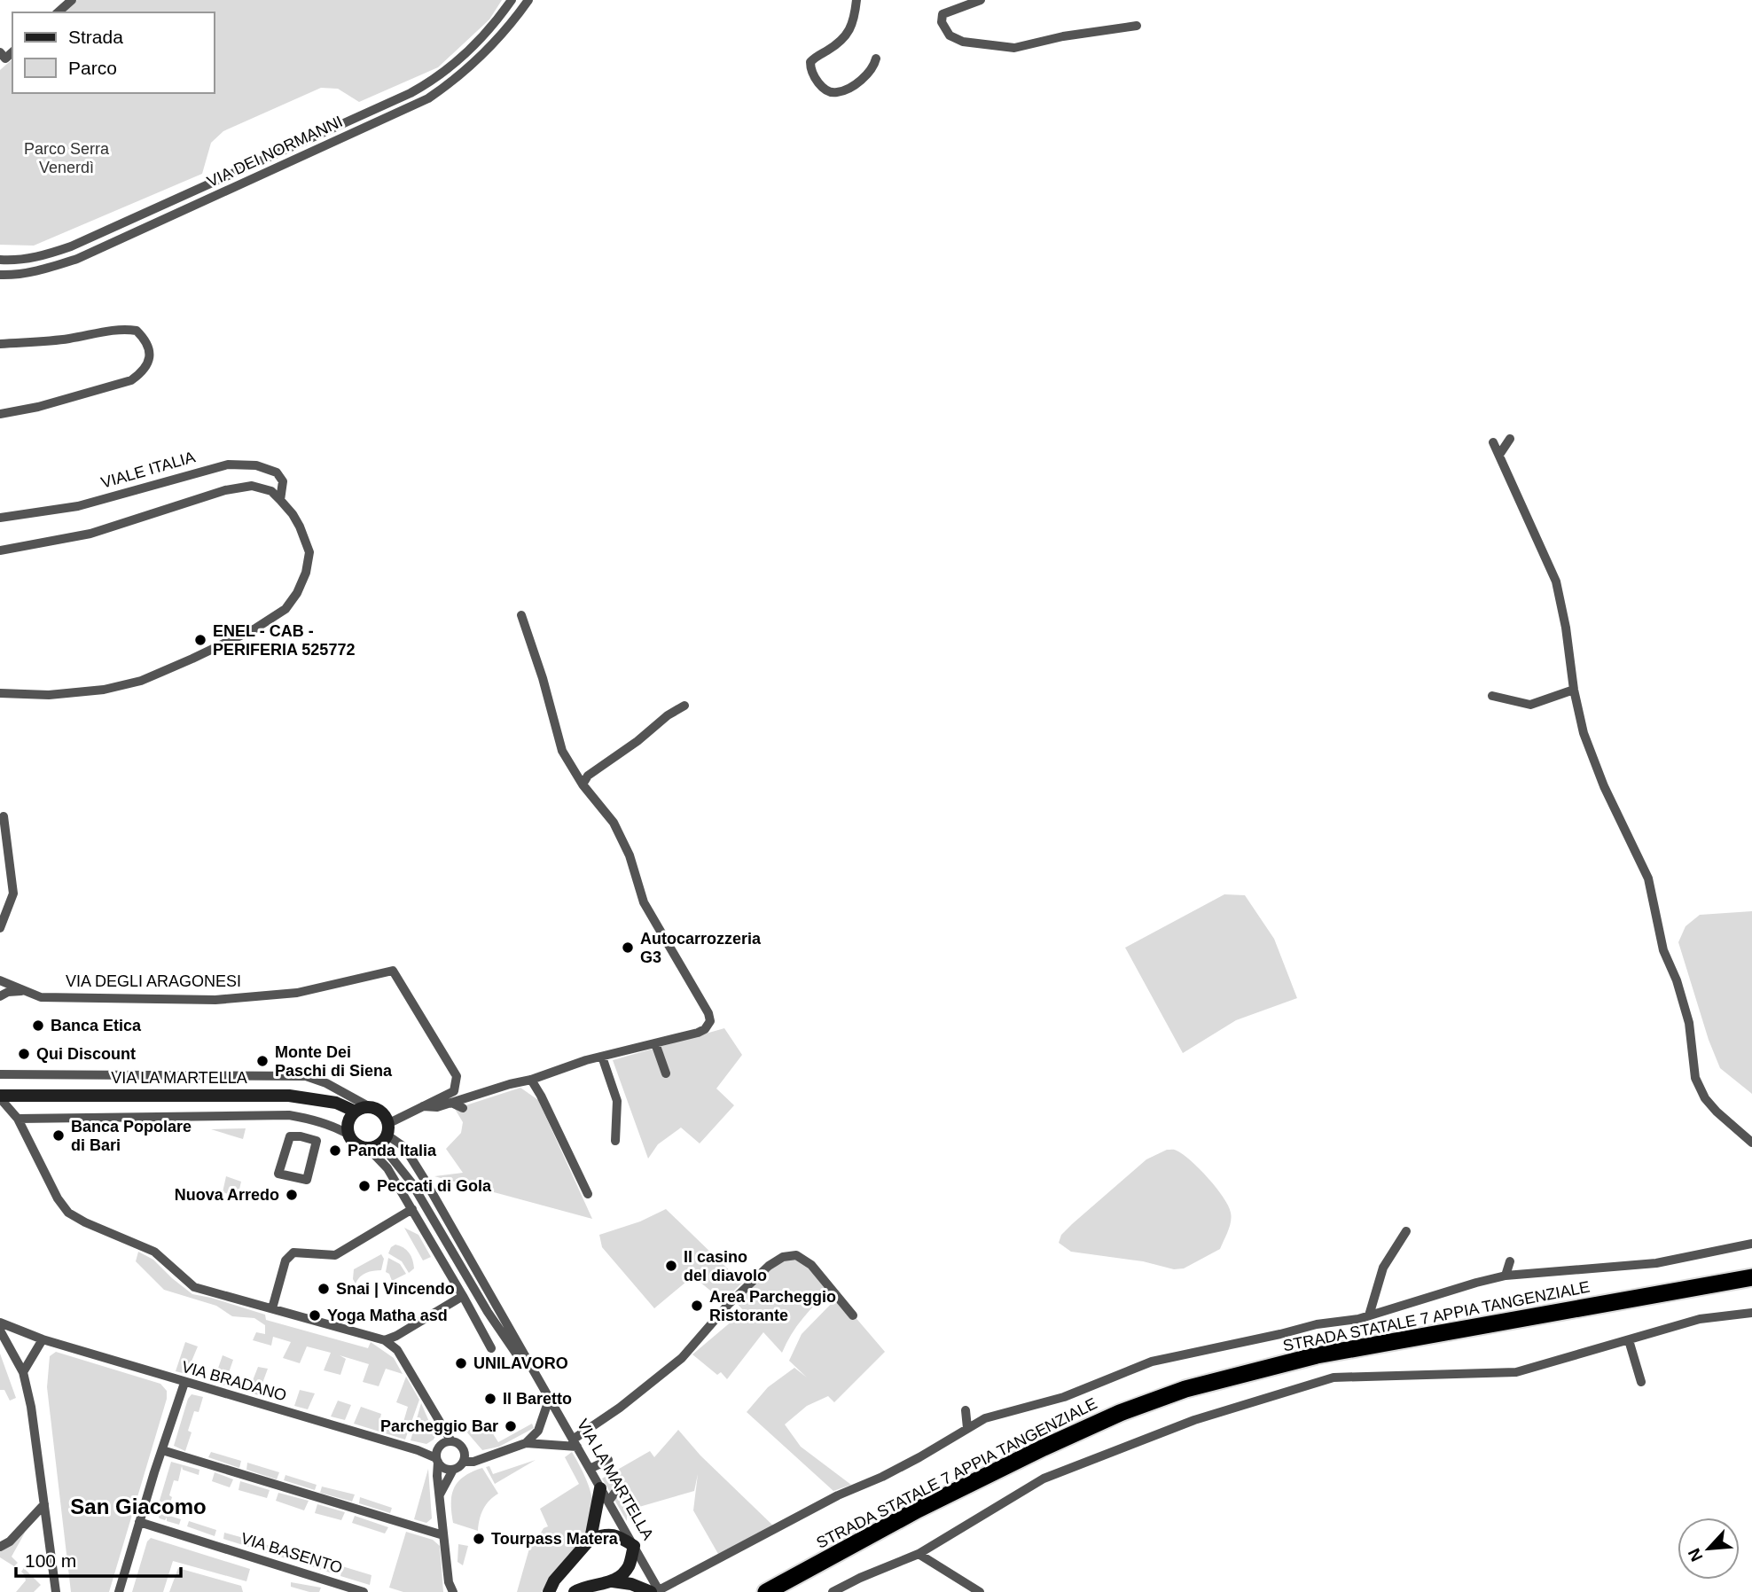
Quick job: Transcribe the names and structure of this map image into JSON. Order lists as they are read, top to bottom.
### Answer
{
  "streets": {
    "highway": ["STRADA STATALE 7 APPIA TANGENZIALE"],
    "street": [
      "VIA DEI NORMANNI",
      "VIALE ITALIA",
      "VIA DEGLI ARAGONESI",
      "VIA LA MARTELLA",
      "VIA BRADANO",
      "VIA BASENTO"
    ]
  },
  "crossings": [
    ["VIA DEGLI ARAGONESI", "VIA LA MARTELLA"]
  ],
  "districts": ["San Giacomo"],
  "parks": ["Parco Serra Venerdì"],
  "places": [
    "ENEL - CAB - PERIFERIA 525772",
    "Autocarrozzeria G3",
    "Banca Etica",
    "Qui Discount",
    "Monte Dei Paschi di Siena",
    "Banca Popolare di Bari",
    "Panda Italia",
    "Peccati di Gola",
    "Nuova Arredo",
    "Il casino del diavolo",
    "Snai | Vincendo",
    "Area Parcheggio Ristorante",
    "Yoga Matha asd",
    "UNILAVORO",
    "Il Baretto",
    "Parcheggio Bar",
    "Tourpass Matera"
  ],
  "legend": ["Strada", "Parco"],
  "scale_bar": "100 m",
  "north": "bottom left"
}
